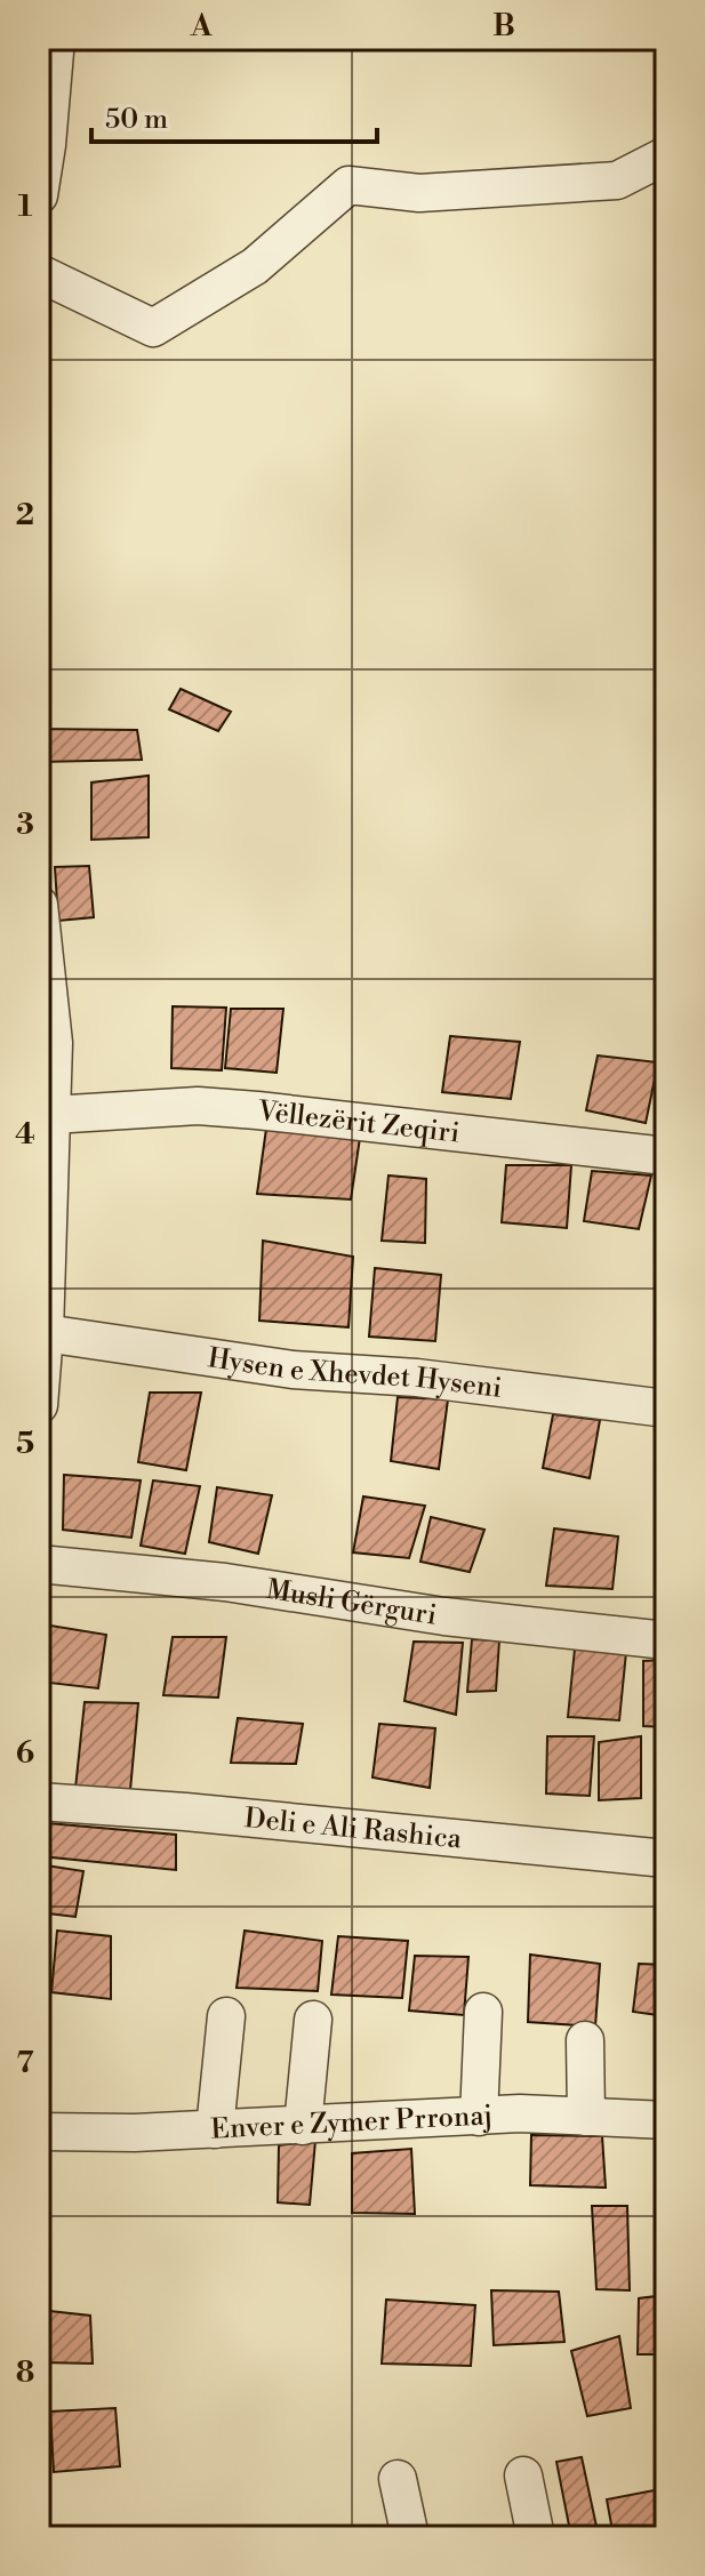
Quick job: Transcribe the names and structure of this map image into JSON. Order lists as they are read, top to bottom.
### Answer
{
  "streets": {
    "street": [
      "Vëllezërit Zeqiri",
      "Hysen e Xhevdet Hyseni",
      "Musli Gërguri",
      "Deli e Ali Rashica",
      "Enver e Zymer Prronaj"
    ]
  },
  "scale_bar": "50 m",
  "grid": {
    "columns": ["A", "B"],
    "rows": [
      "1",
      "2",
      "3",
      "4",
      "5",
      "6",
      "7",
      "8"
    ]
  }
}
